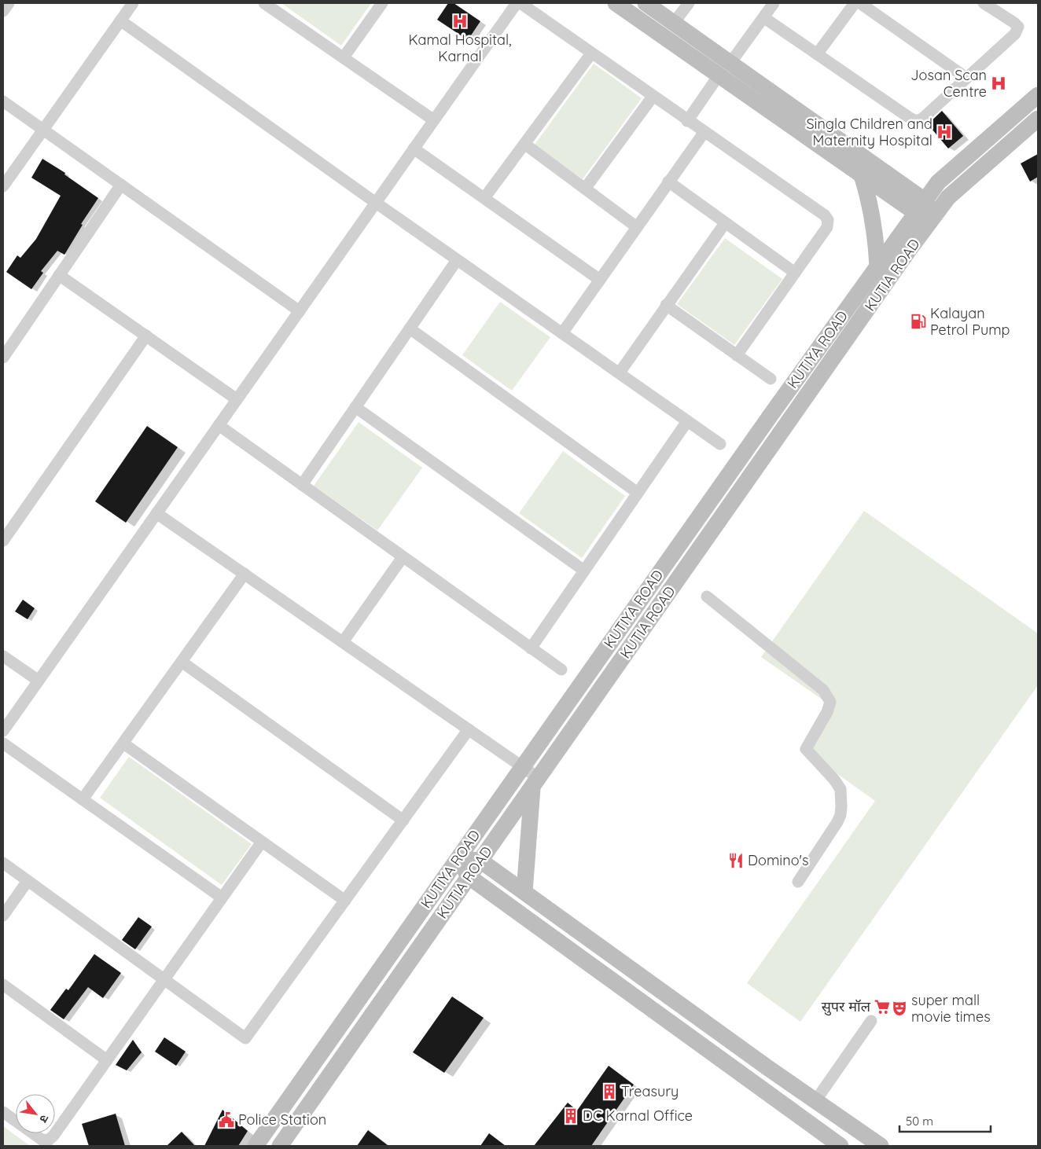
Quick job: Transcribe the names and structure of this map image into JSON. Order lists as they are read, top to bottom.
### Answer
{
  "streets": {
    "street": ["KUTIA ROAD", "KUTIYA ROAD"]
  },
  "places": {
    "hospital": ["Kamal Hospital, Karnal", "Josan Scan Centre", "Singla Children and Maternity Hospital"],
    "fuel station": ["Kalayan Petrol Pump"],
    "restaurant": ["Domino's"],
    "supermarket": ["सुपर मॉल"],
    "theatre": ["super mall movie times"],
    "building": ["Treasury", "DC Karnal Office"],
    "public building": ["Police Station"]
  },
  "scale_bar": "50 m",
  "north": "bottom right"
}
